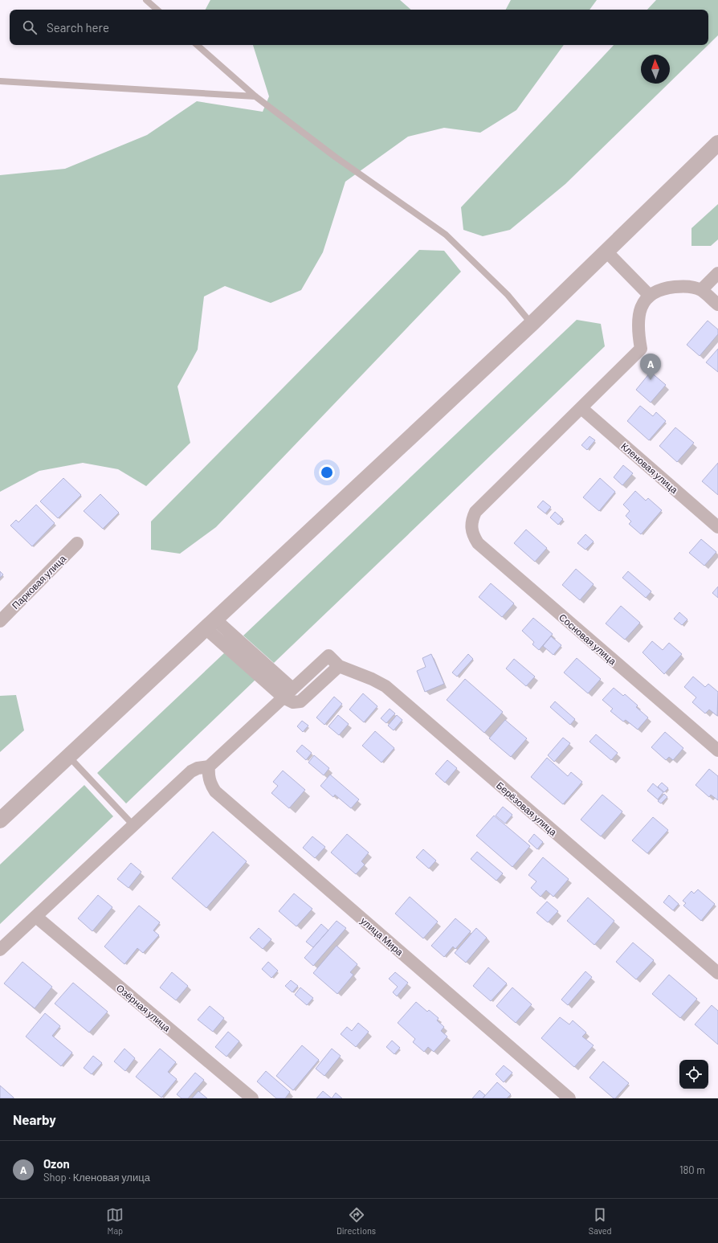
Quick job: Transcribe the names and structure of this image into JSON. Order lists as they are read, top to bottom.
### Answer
{
  "streets": {
    "street": [
      "Кленовая улица",
      "Парковая улица",
      "Сосновая улица",
      "Берёзовая улица",
      "улица Мира",
      "Озёрная улица"
    ]
  },
  "crossings": [
    ["Кленовая улица", "Сосновая улица"]
  ],
  "north": "top",
  "page": {
    "search": "Search here",
    "pins": "A",
    "heading": "Nearby",
    "list": [
      {
        "mark": "A",
        "name": "Ozon",
        "note": "Shop · Кленовая улица",
        "value": "180 m"
      }
    ],
    "nav": ["Map", "Directions", "Saved"]
  }
}
